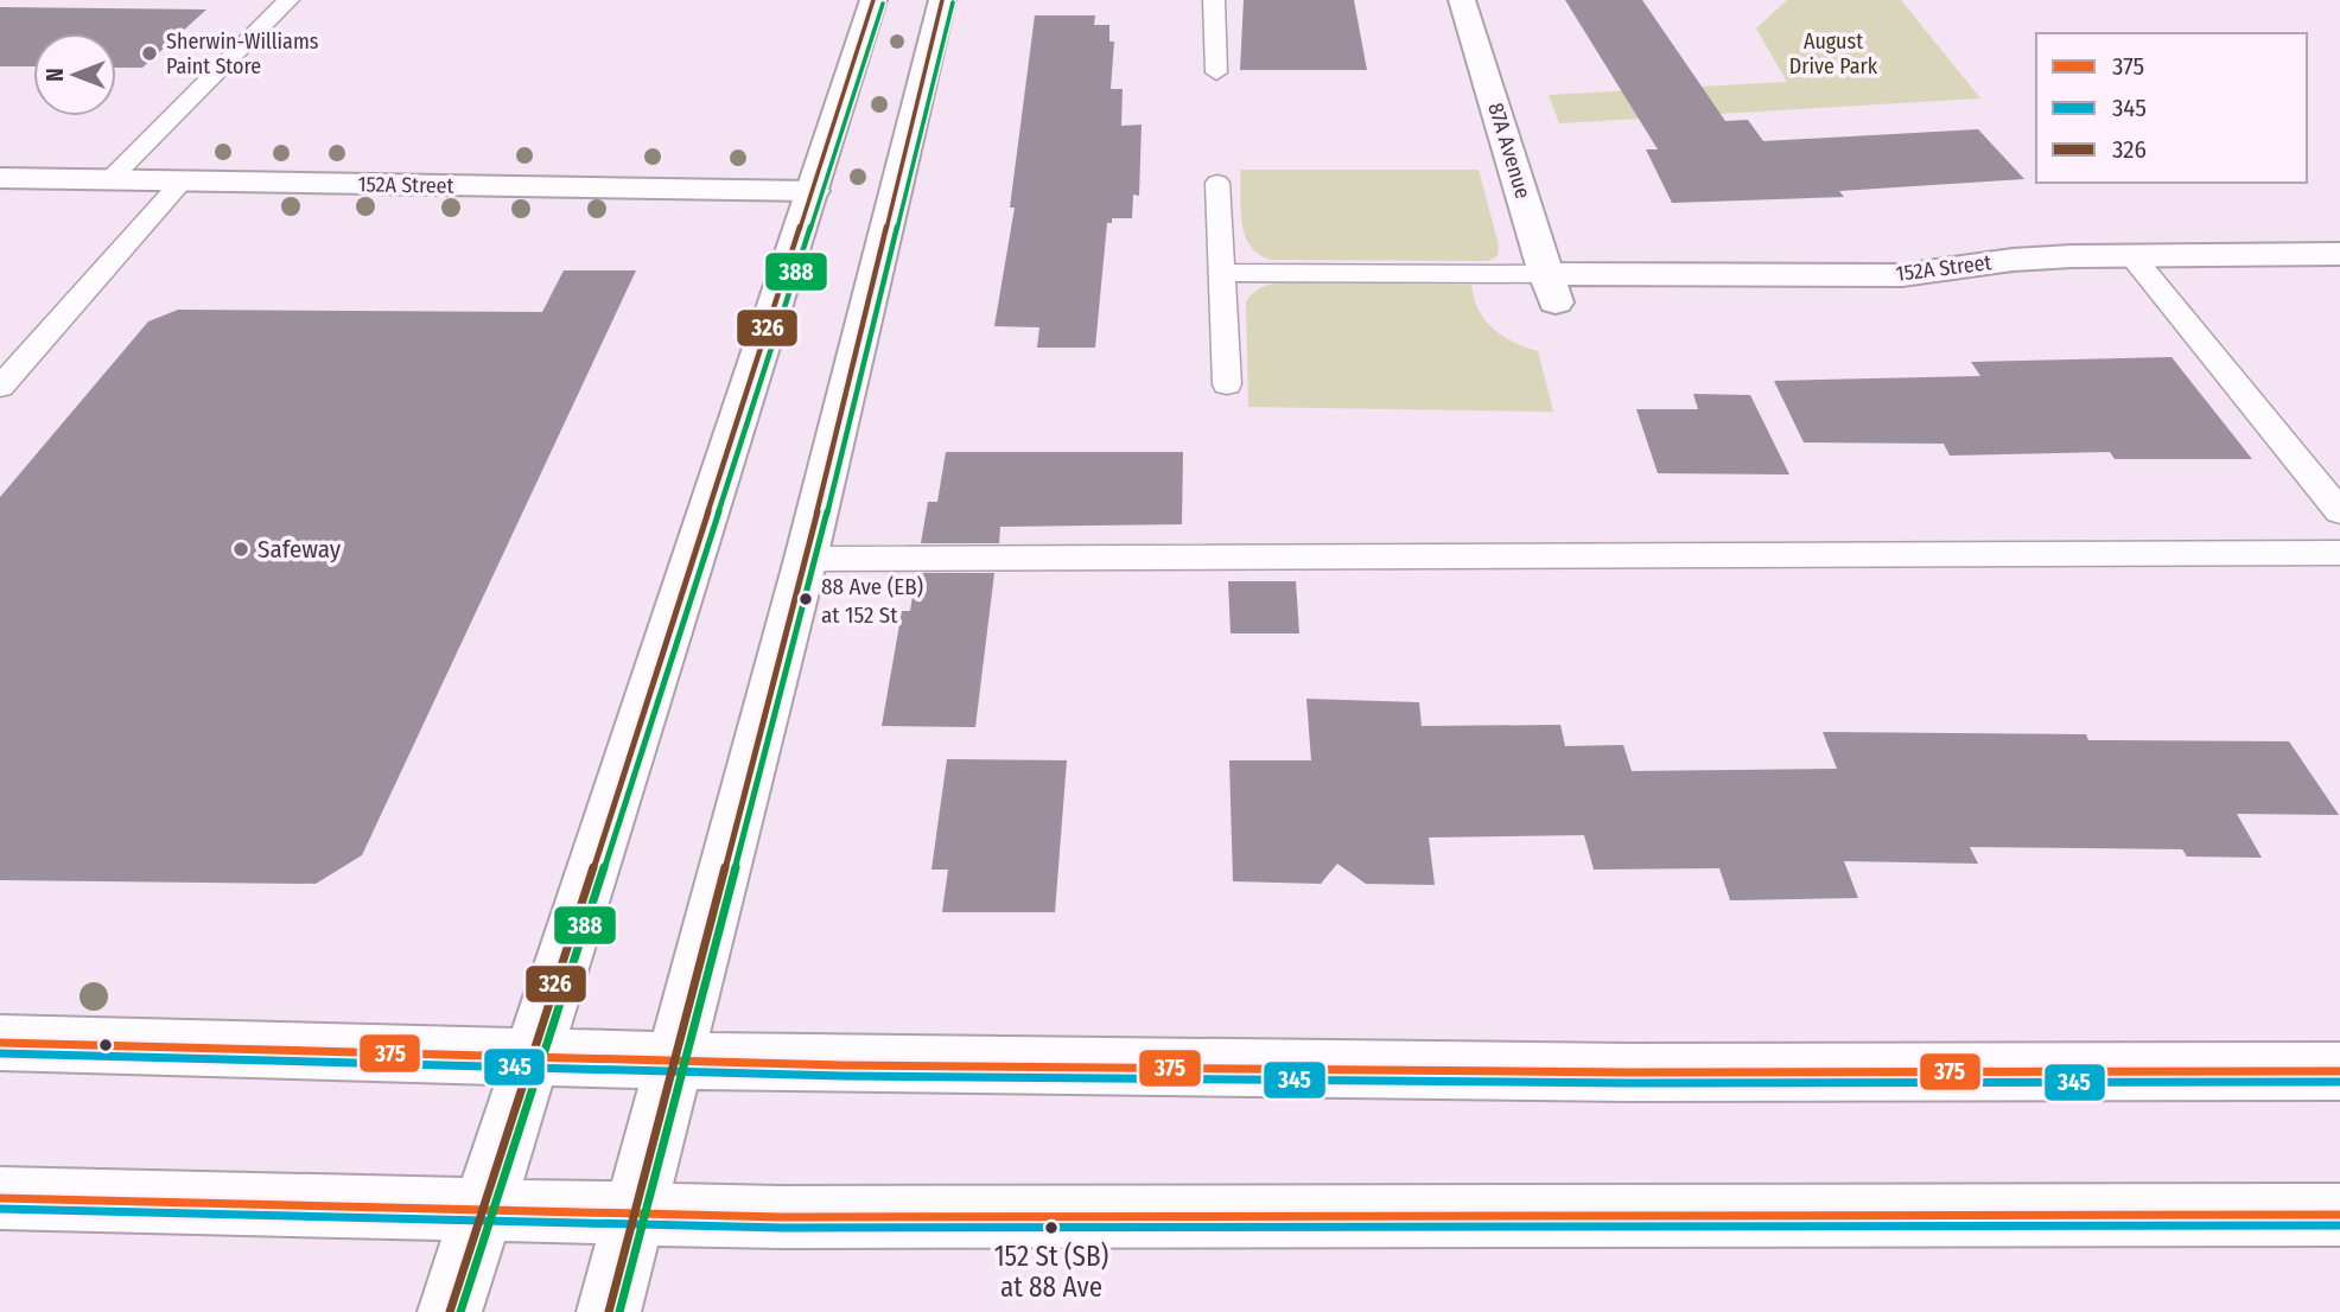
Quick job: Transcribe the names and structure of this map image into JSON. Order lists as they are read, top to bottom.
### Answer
{
  "streets": {
    "main road": ["87A Avenue", "152A Street"]
  },
  "crossings": [
    ["87A Avenue", "152A Street"]
  ],
  "parks": ["August Drive Park"],
  "places": [
    "Sherwin-Williams Paint Store",
    "Safeway",
    "88 Ave (EB) at 152 St",
    "152 St (SB) at 88 Ave"
  ],
  "lines": [
    "transit line 326",
    "transit line 388",
    "transit line 375",
    "transit line 345"
  ],
  "legend": ["375", "345", "326"],
  "north": "left"
}
